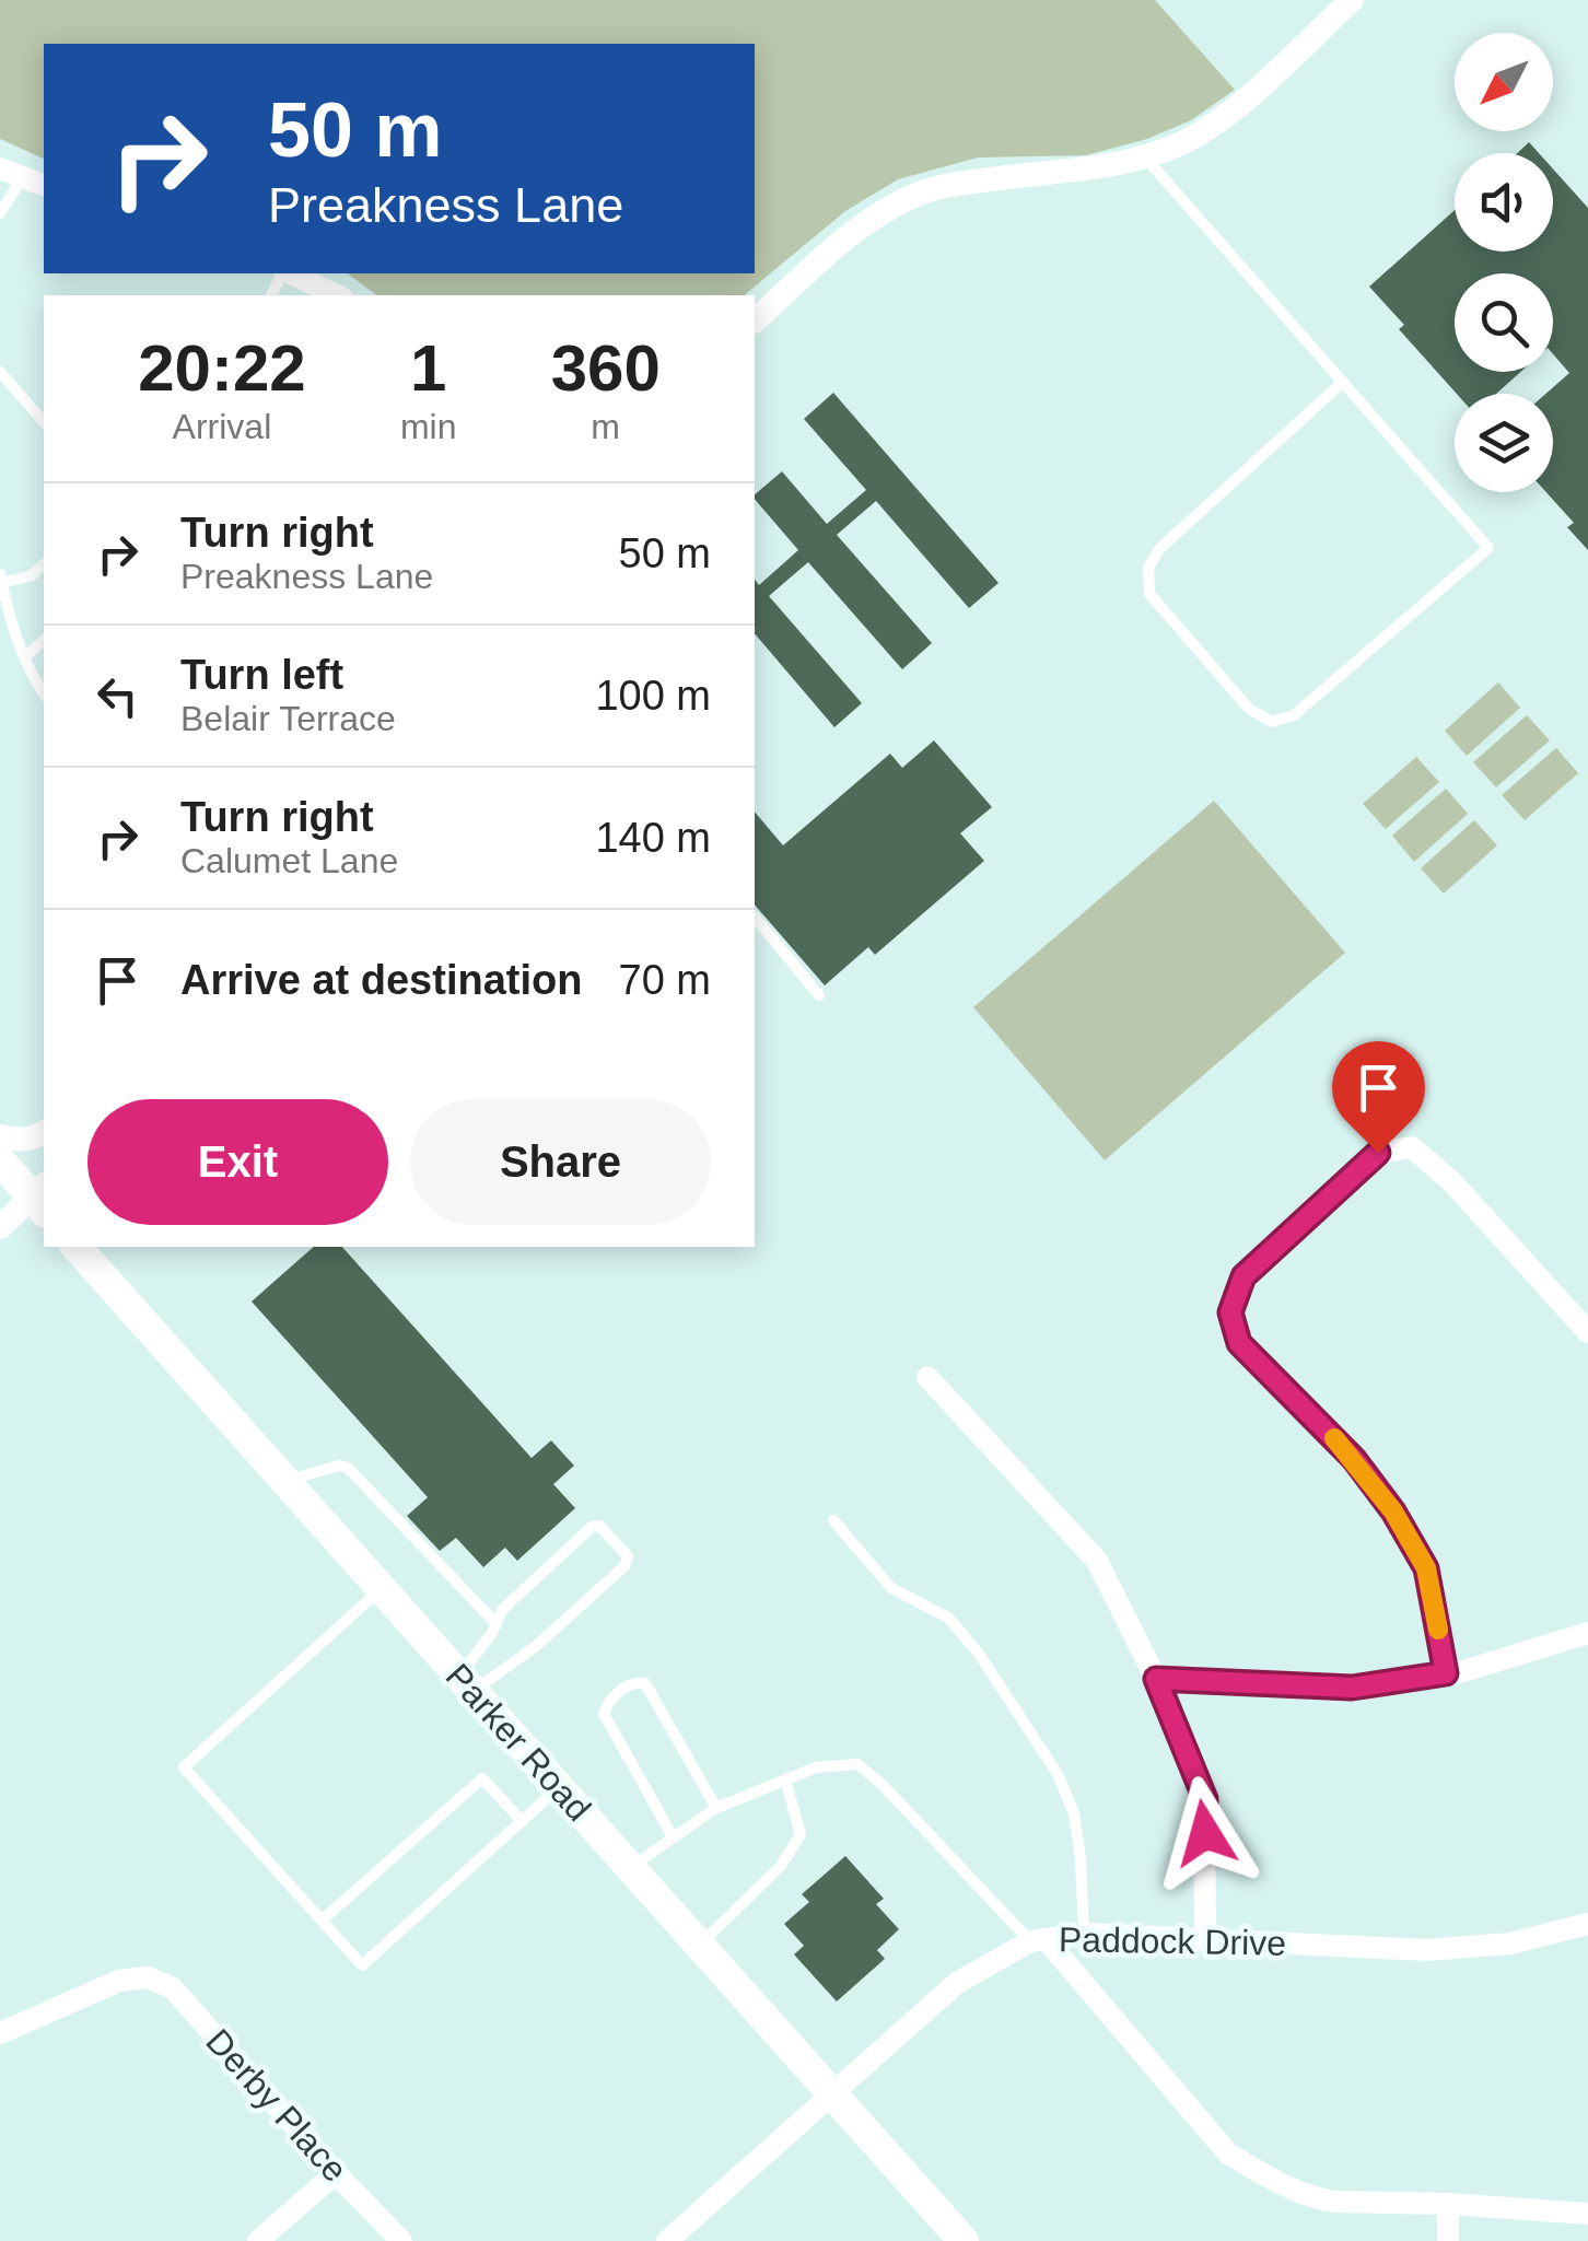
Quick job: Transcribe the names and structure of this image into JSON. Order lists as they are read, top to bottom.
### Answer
{
  "streets": {
    "main road": ["Parker Road"],
    "street": ["Paddock Drive", "Derby Place"]
  },
  "crossings": [
    ["Parker Road", "Paddock Drive"]
  ],
  "north": "bottom left",
  "page": {
    "turn": ["50 m", "Preakness Lane"],
    "eta": [
      "20:22",
      "Arrival",
      "1",
      "min",
      "360",
      "m"
    ],
    "list": [
      {
        "name": "Turn right",
        "note": "Preakness Lane",
        "value": "50 m"
      },
      {
        "name": "Turn left",
        "note": "Belair Terrace",
        "value": "100 m"
      },
      {
        "name": "Turn right",
        "note": "Calumet Lane",
        "value": "140 m"
      },
      {
        "name": "Arrive at destination",
        "value": "70 m"
      }
    ],
    "buttons": ["Exit", "Share"]
  }
}
